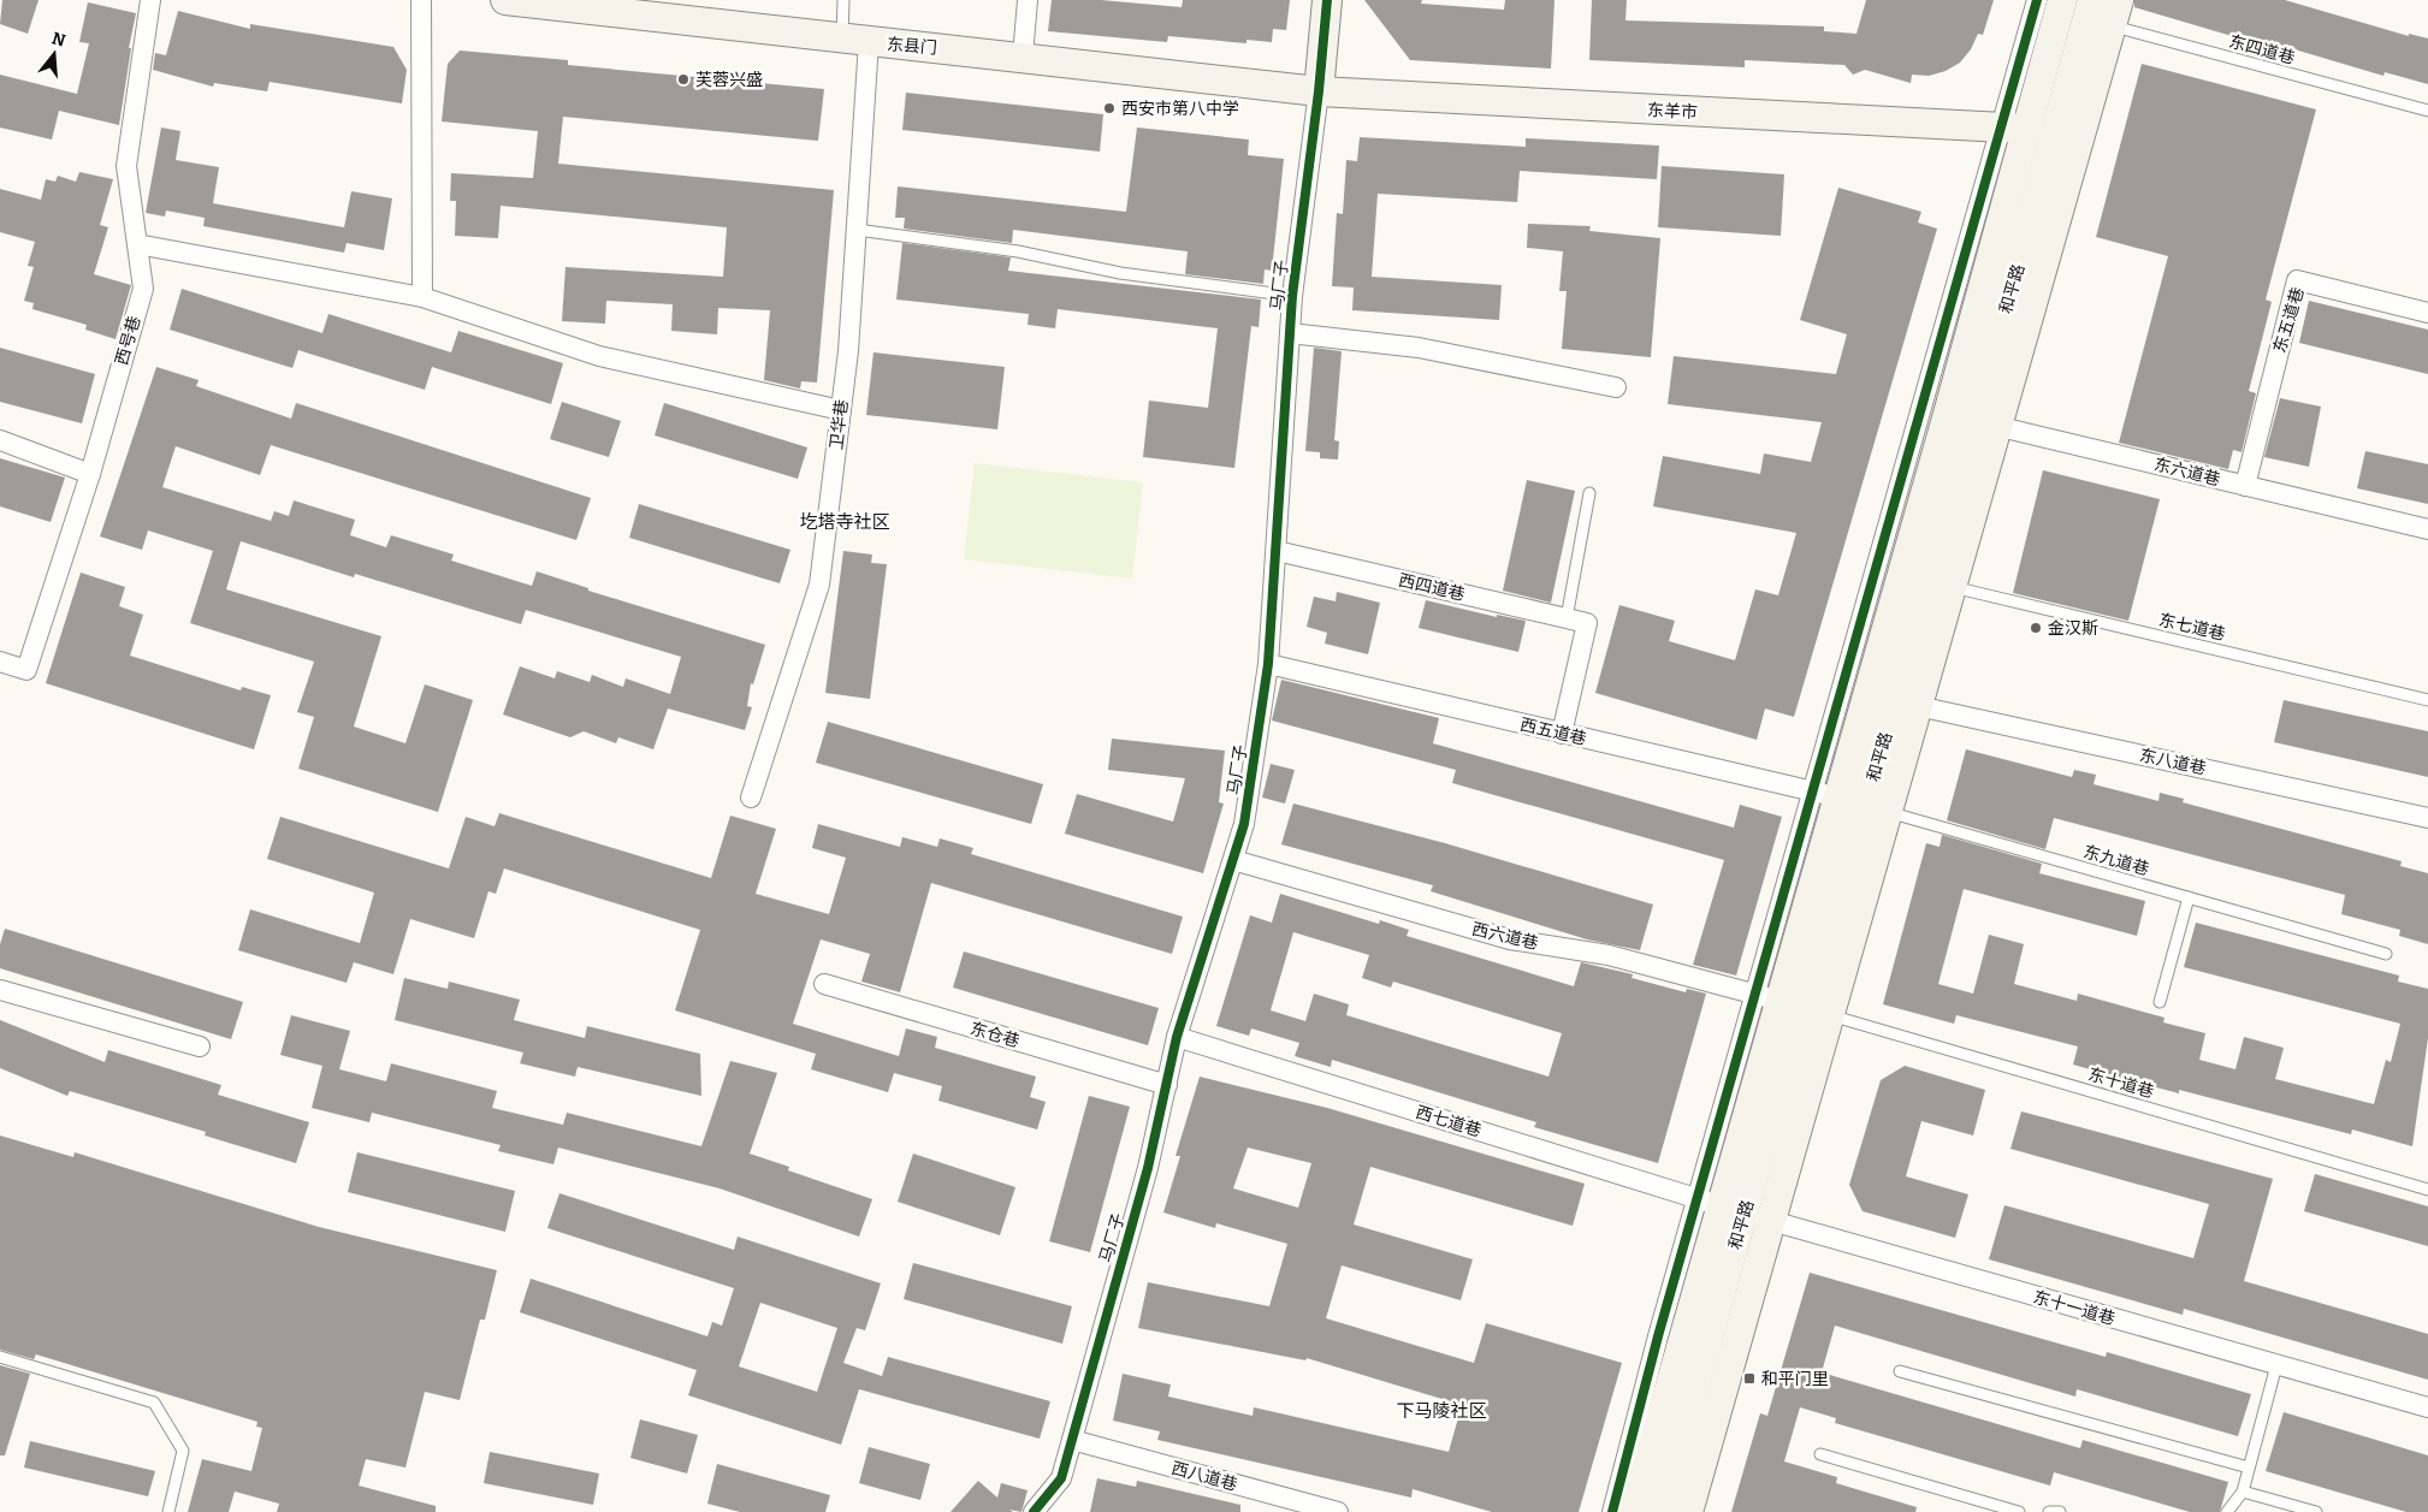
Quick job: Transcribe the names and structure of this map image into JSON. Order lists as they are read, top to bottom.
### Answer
{
  "streets": {
    "main road": [
      "东县门",
      "东羊市",
      "马厂子",
      "和平路"
    ],
    "street": [
      "东五道巷",
      "西号巷",
      "卫华巷",
      "东六道巷",
      "西四道巷",
      "西五道巷",
      "东八道巷",
      "西六道巷",
      "东仓巷",
      "西七道巷",
      "东十一道巷",
      "西八道巷"
    ],
    "lane": [
      "东四道巷",
      "东七道巷",
      "东九道巷",
      "东十道巷"
    ]
  },
  "crossings": [
    ["东县门", "东羊市"],
    ["东县门", "马厂子"],
    ["东县门", "卫华巷"],
    ["东四道巷", "和平路"],
    ["东羊市", "马厂子"],
    ["东羊市", "和平路"],
    ["马厂子", "西四道巷"],
    ["马厂子", "西五道巷"],
    ["马厂子", "西六道巷"],
    ["马厂子", "东仓巷"],
    ["马厂子", "西七道巷"],
    ["马厂子", "西八道巷"],
    ["和平路", "东六道巷"],
    ["和平路", "西五道巷"],
    ["和平路", "东九道巷"],
    ["和平路", "西六道巷"],
    ["和平路", "东十道巷"],
    ["和平路", "西七道巷"],
    ["和平路", "东十一道巷"],
    ["东五道巷", "东六道巷"],
    ["西四道巷", "西五道巷"],
    ["西五道巷", "东九道巷"],
    ["西六道巷", "东十道巷"],
    ["西七道巷", "东十一道巷"]
  ],
  "districts": ["圪塔寺社区", "下马陵社区"],
  "places": {
    "other": ["芙蓉兴盛", "西安市第八中学", "金汉斯"],
    "transit": ["和平门里"]
  },
  "north": "top"
}
